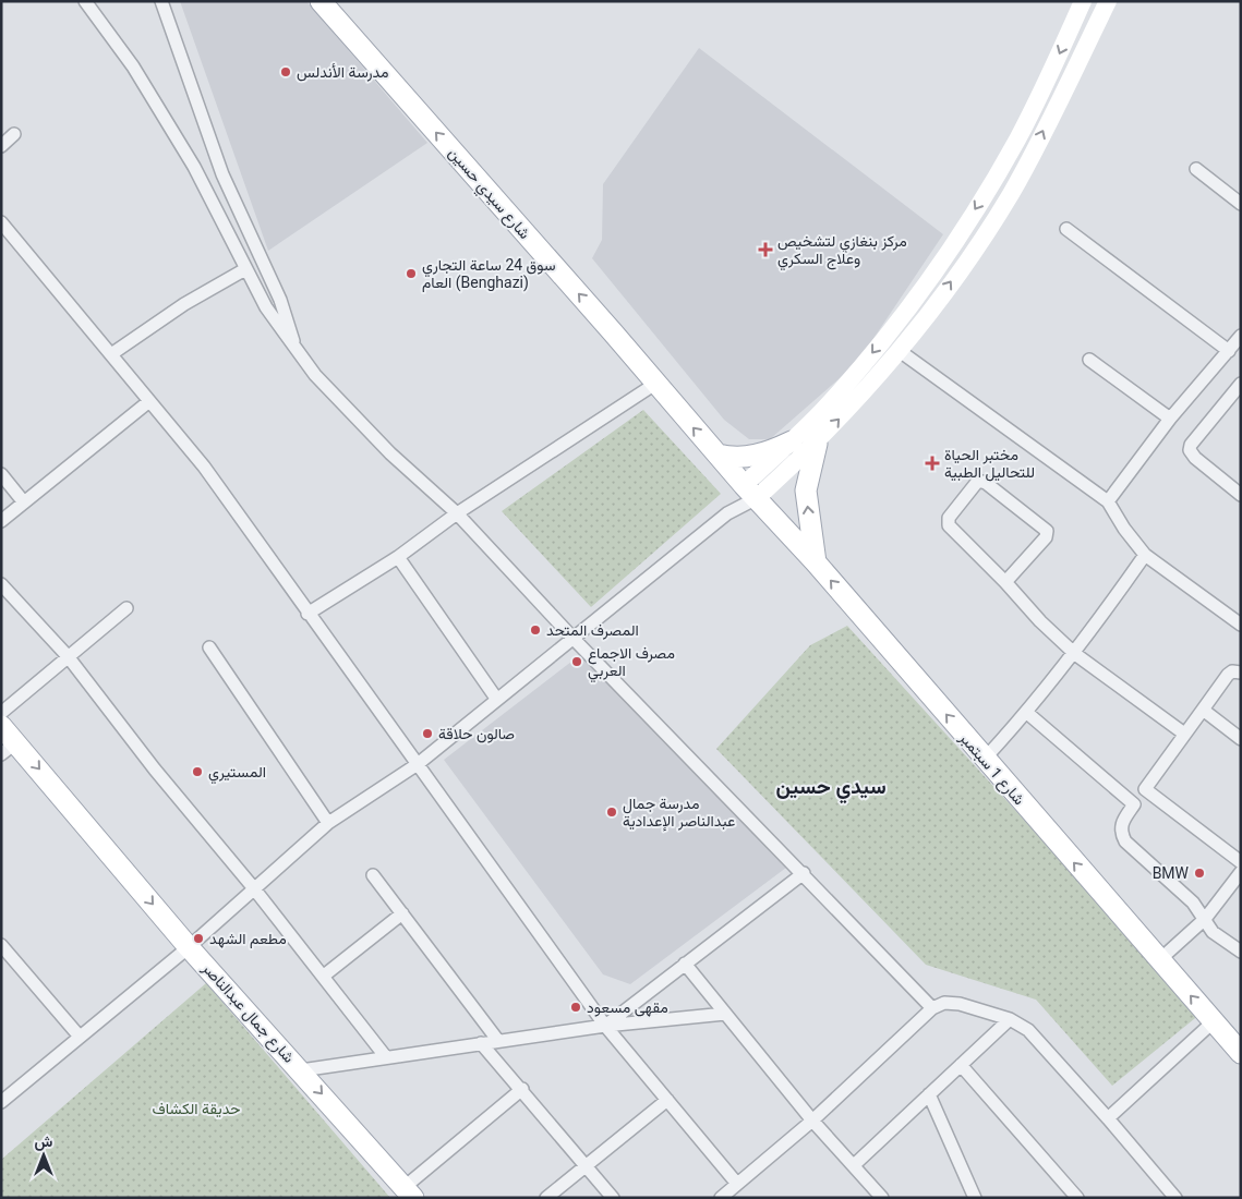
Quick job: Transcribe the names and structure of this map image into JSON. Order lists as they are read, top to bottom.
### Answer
{
  "streets": {
    "main road": ["شارع سيدي حسين", "شارع 1 سبتمبر", "شارع جمال عبدالناصر"]
  },
  "crossings": [
    ["شارع سيدي حسين", "شارع 1 سبتمبر"]
  ],
  "one_way": ["شارع سيدي حسين", "شارع 1 سبتمبر", "شارع جمال عبدالناصر"],
  "districts": ["سيدي حسين"],
  "parks": ["حديقة الكشاف"],
  "places": {
    "other": [
      "مدرسة الأندلس",
      "سوق 24 ساعة التجاري العام (Benghazi)",
      "المصرف المتحد",
      "مصرف الاجماع العربي",
      "صالون حلاقة",
      "المستيري",
      "مدرسة جمال عبدالناصر الإعدادية",
      "BMW",
      "مطعم الشهد",
      "مقهى مسعود"
    ],
    "health": ["مركز بنغازي لتشخيص وعلاج السكري", "مختبر الحياة للتحاليل الطبية"]
  },
  "north": "top"
}
